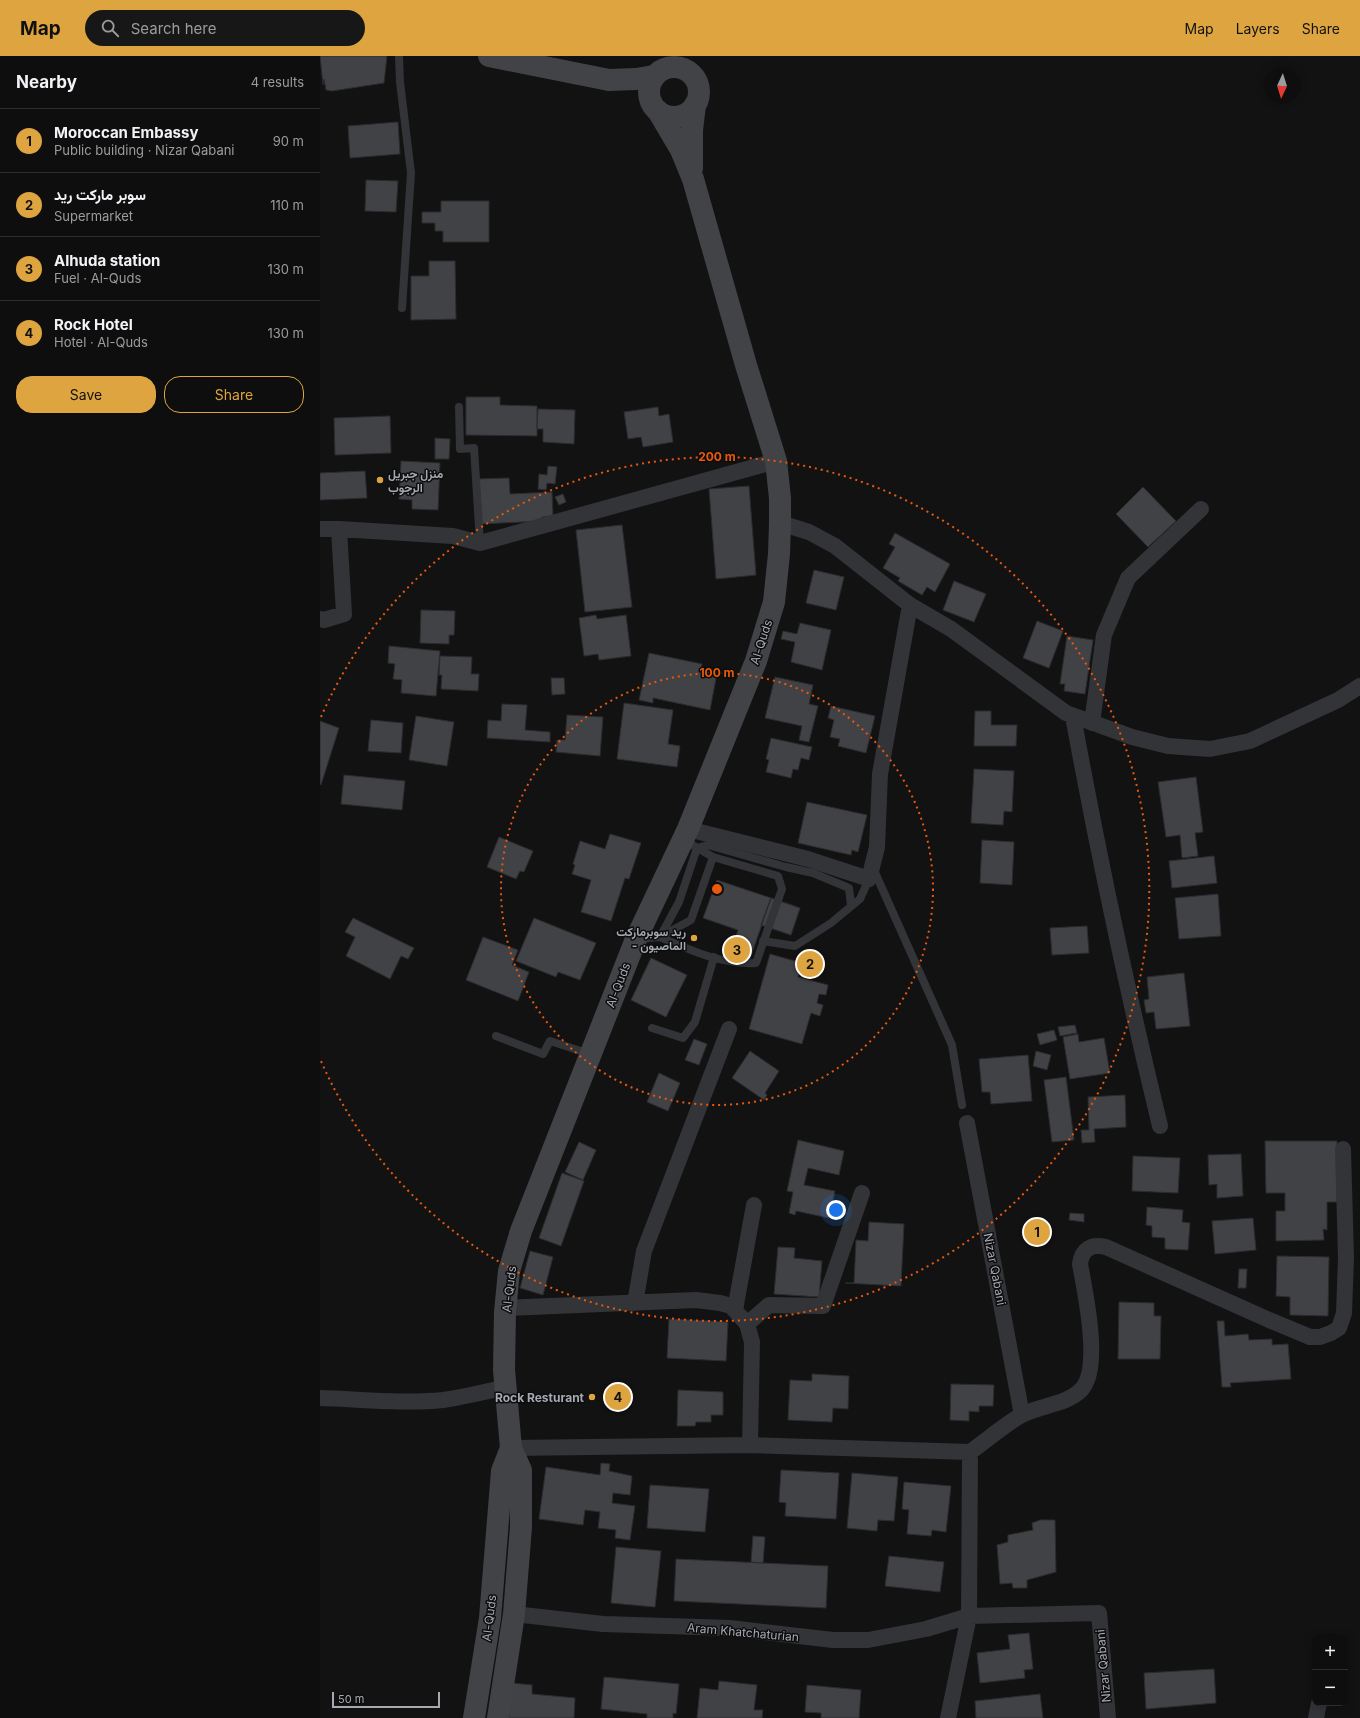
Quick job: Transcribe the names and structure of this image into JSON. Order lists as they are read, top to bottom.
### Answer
{
  "streets": {
    "street": ["Al-Quds", "Nizar Qabani", "Aram Khatchaturian"]
  },
  "crossings": [
    ["Al-Quds", "Aram Khatchaturian"],
    ["Nizar Qabani", "Aram Khatchaturian"]
  ],
  "places": ["منزل جبريل الرجوب", "ريد سوبرماركت - الماصيون", "Rock Resturant"],
  "scale_bar": "50 m",
  "north": "bottom",
  "page": {
    "header": "Map",
    "search": "Search here",
    "nav": ["Map", "Layers", "Share"],
    "heading": ["Nearby", "4 results"],
    "list": [
      {
        "mark": "1",
        "name": "Moroccan Embassy",
        "note": "Public building · Nizar Qabani",
        "value": "90 m"
      },
      {
        "mark": "2",
        "name": "سوبر ماركت ريد",
        "note": "Supermarket",
        "value": "110 m"
      },
      {
        "mark": "3",
        "name": "Alhuda station",
        "note": "Fuel · Al-Quds",
        "value": "130 m"
      },
      {
        "mark": "4",
        "name": "Rock Hotel",
        "note": "Hotel · Al-Quds",
        "value": "130 m"
      }
    ],
    "buttons": ["Save", "Share"],
    "pins": [
      "3",
      "2",
      "1",
      "4"
    ],
    "map_buttons": ["+", "−"],
    "scale": "50 m"
  },
  "rings": ["200 m", "100 m"]
}
